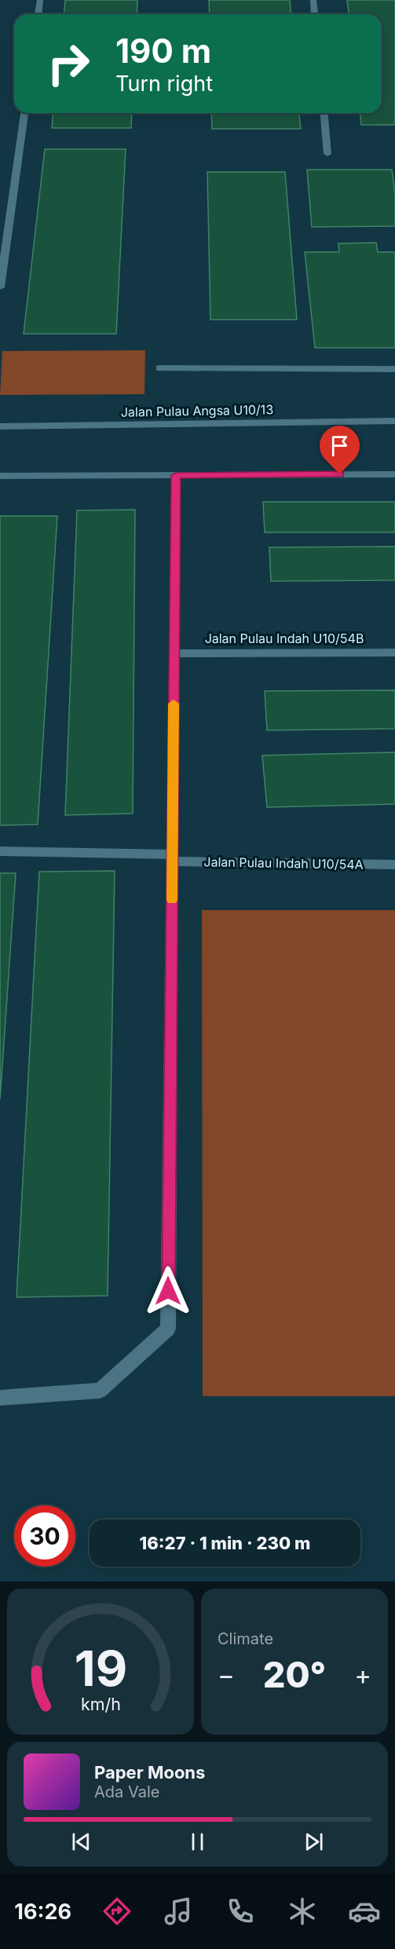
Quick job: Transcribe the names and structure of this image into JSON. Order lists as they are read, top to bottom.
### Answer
{
  "streets": {
    "street": ["Jalan Pulau Angsa U10/13", "Jalan Pulau Indah U10/54B", "Jalan Pulau Indah U10/54A"]
  },
  "page": {
    "turn": ["190 m", "Turn right"],
    "limit": "30",
    "trip": "16:27 · 1 min · 230 m",
    "tile": "Climate",
    "heat": ["−", "20°", "+"],
    "song": ["Paper Moons", "Ada Vale"],
    "tabs": "16:26",
    "gauge": ["19", "km/h"]
  }
}
